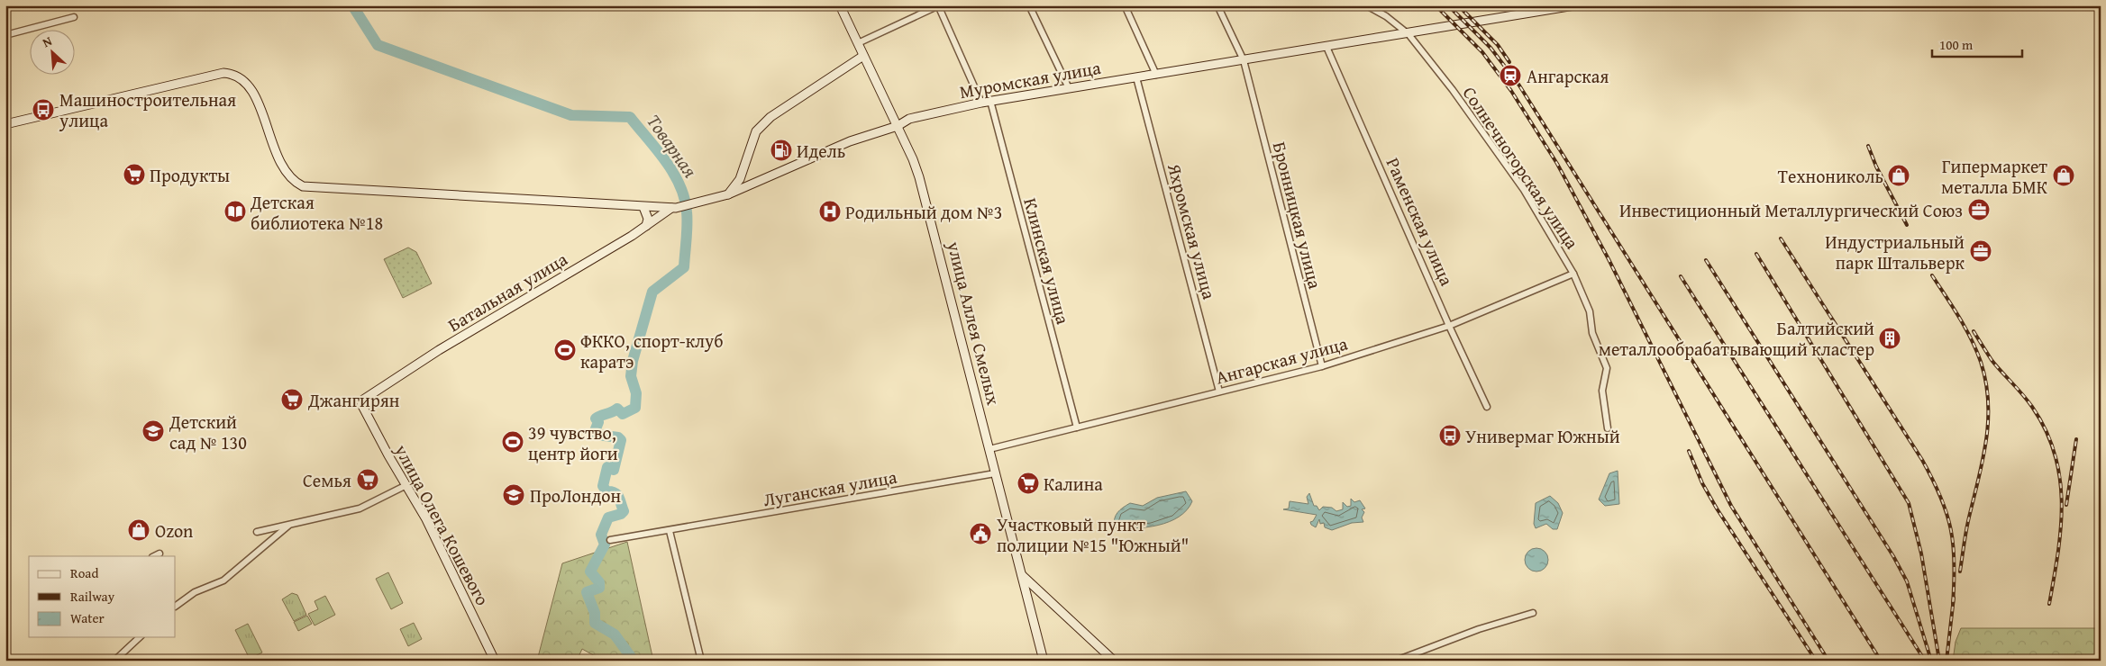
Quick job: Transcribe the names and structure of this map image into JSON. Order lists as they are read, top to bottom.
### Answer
{
  "streets": {
    "main road": [
      "Муромская улица",
      "Батальная улица",
      "улица Аллея Смелых",
      "улица Олега Кошевого"
    ],
    "street": [
      "Солнечногорская улица",
      "Бронницкая улица",
      "Раменская улица",
      "Яхромская улица",
      "Клинская улица",
      "Ангарская улица",
      "Луганская улица"
    ]
  },
  "crossings": [
    ["Муромская улица", "Бронницкая улица"],
    ["Муромская улица", "Яхромская улица"],
    ["Муромская улица", "Клинская улица"],
    ["Муромская улица", "Батальная улица"],
    ["Муромская улица", "улица Аллея Смелых"],
    ["Солнечногорская улица", "Ангарская улица"],
    ["Бронницкая улица", "Ангарская улица"],
    ["Раменская улица", "Ангарская улица"],
    ["Яхромская улица", "Ангарская улица"],
    ["Клинская улица", "Ангарская улица"],
    ["Батальная улица", "улица Олега Кошевого"],
    ["улица Аллея Смелых", "Ангарская улица"],
    ["улица Аллея Смелых", "Луганская улица"]
  ],
  "water": ["Товарная"],
  "places": {
    "station": ["Ангарская"],
    "bus stop": ["Машиностроительная улица", "Универмаг Южный"],
    "fuel station": ["Идель"],
    "supermarket": [
      "Продукты",
      "Джангирян",
      "Семья",
      "Калина"
    ],
    "shop": ["Технониколь", "Гипермаркет металла БМК", "Ozon"],
    "office": ["Инвестиционный Металлургический Союз", "Индустриальный парк Штальверк"],
    "library": ["Детская библиотека №18"],
    "hospital": ["Родильный дом №3"],
    "building": ["Балтийский металлообрабатывающий кластер"],
    "sports": ["ФККО, спорт-клуб каратэ", "39 чувство, центр йоги"],
    "school or university": ["Детский сад № 130", "ПроЛондон"],
    "public building": ["Участковый пункт полиции №15 \"Южный\""]
  },
  "legend": ["Road", "Railway", "Water"],
  "scale_bar": "100 m",
  "north": "top left"
}
